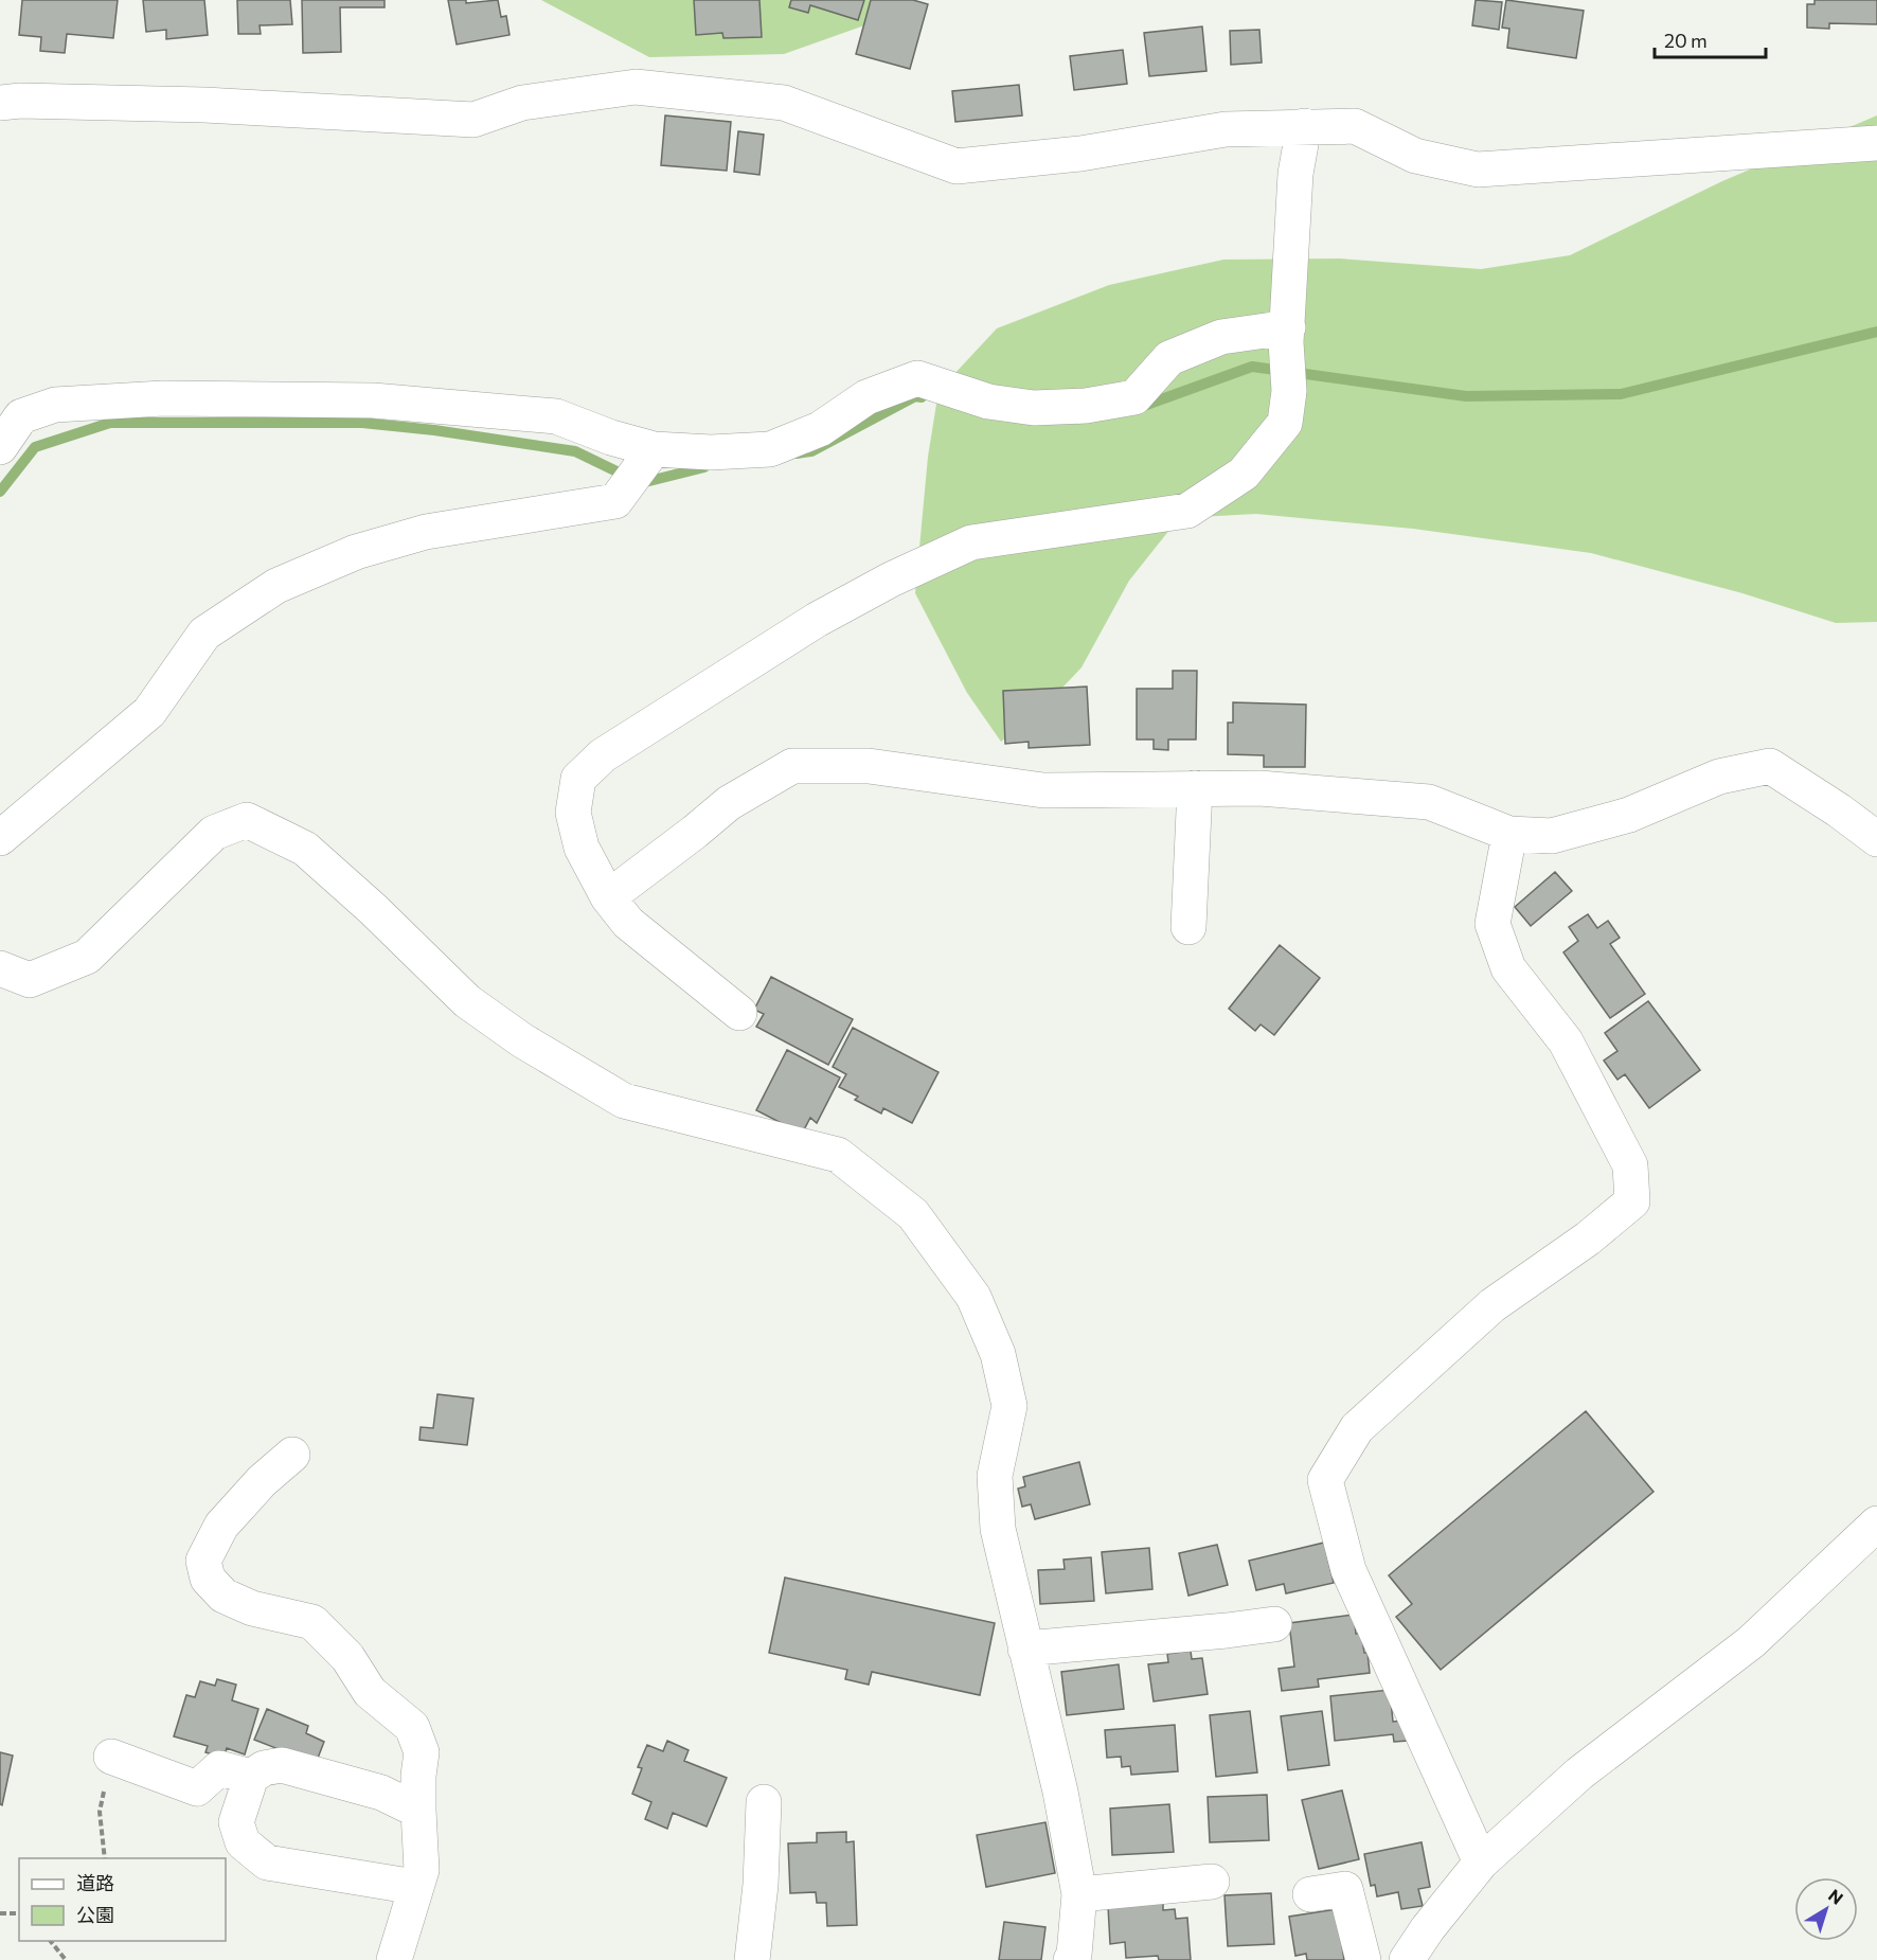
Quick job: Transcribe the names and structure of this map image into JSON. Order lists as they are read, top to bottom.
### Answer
{
  "legend": ["道路", "公園"],
  "scale_bar": "20 m",
  "north": "top right"
}
